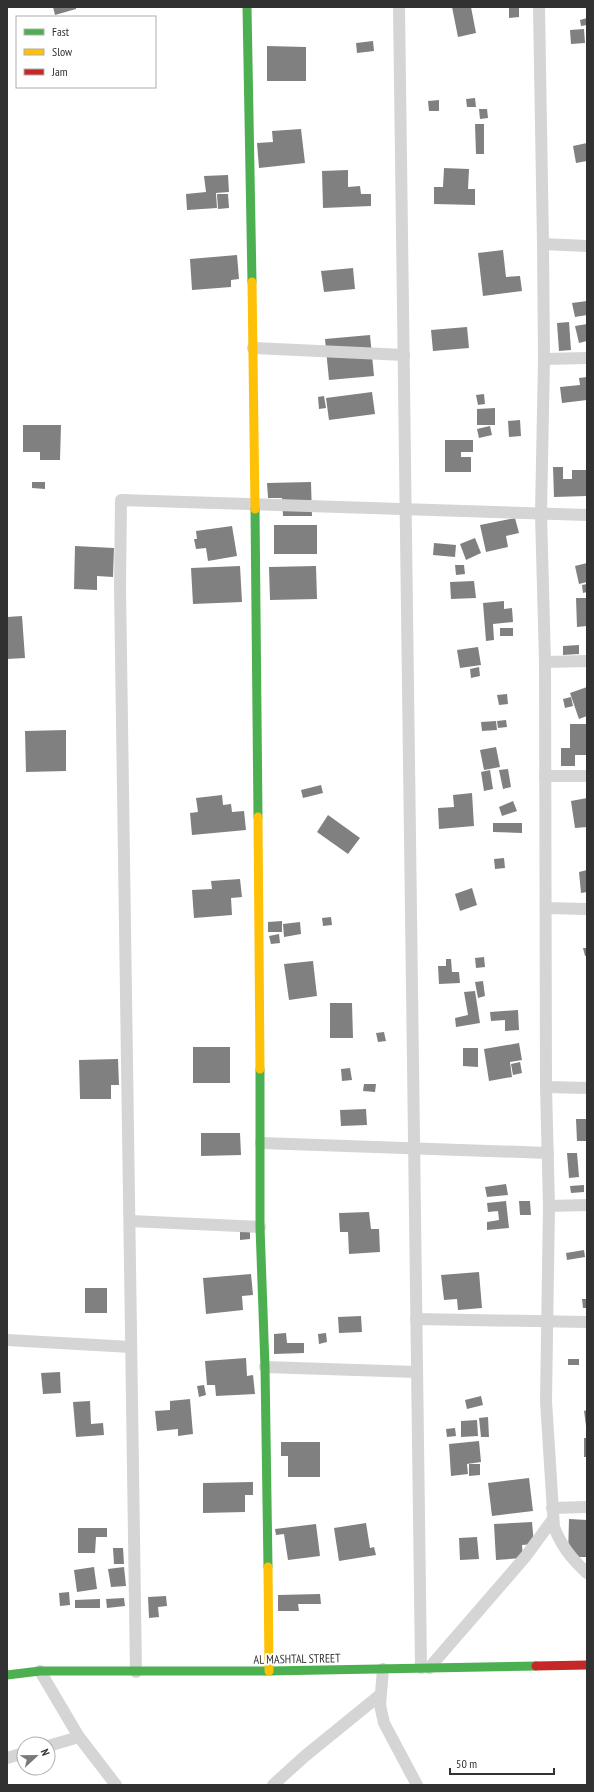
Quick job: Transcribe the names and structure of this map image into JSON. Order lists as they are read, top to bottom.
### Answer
{
  "streets": {
    "street": ["AL MASHTAL STREET"]
  },
  "legend": ["Fast", "Slow", "Jam"],
  "scale_bar": "50 m",
  "north": "right"
}
